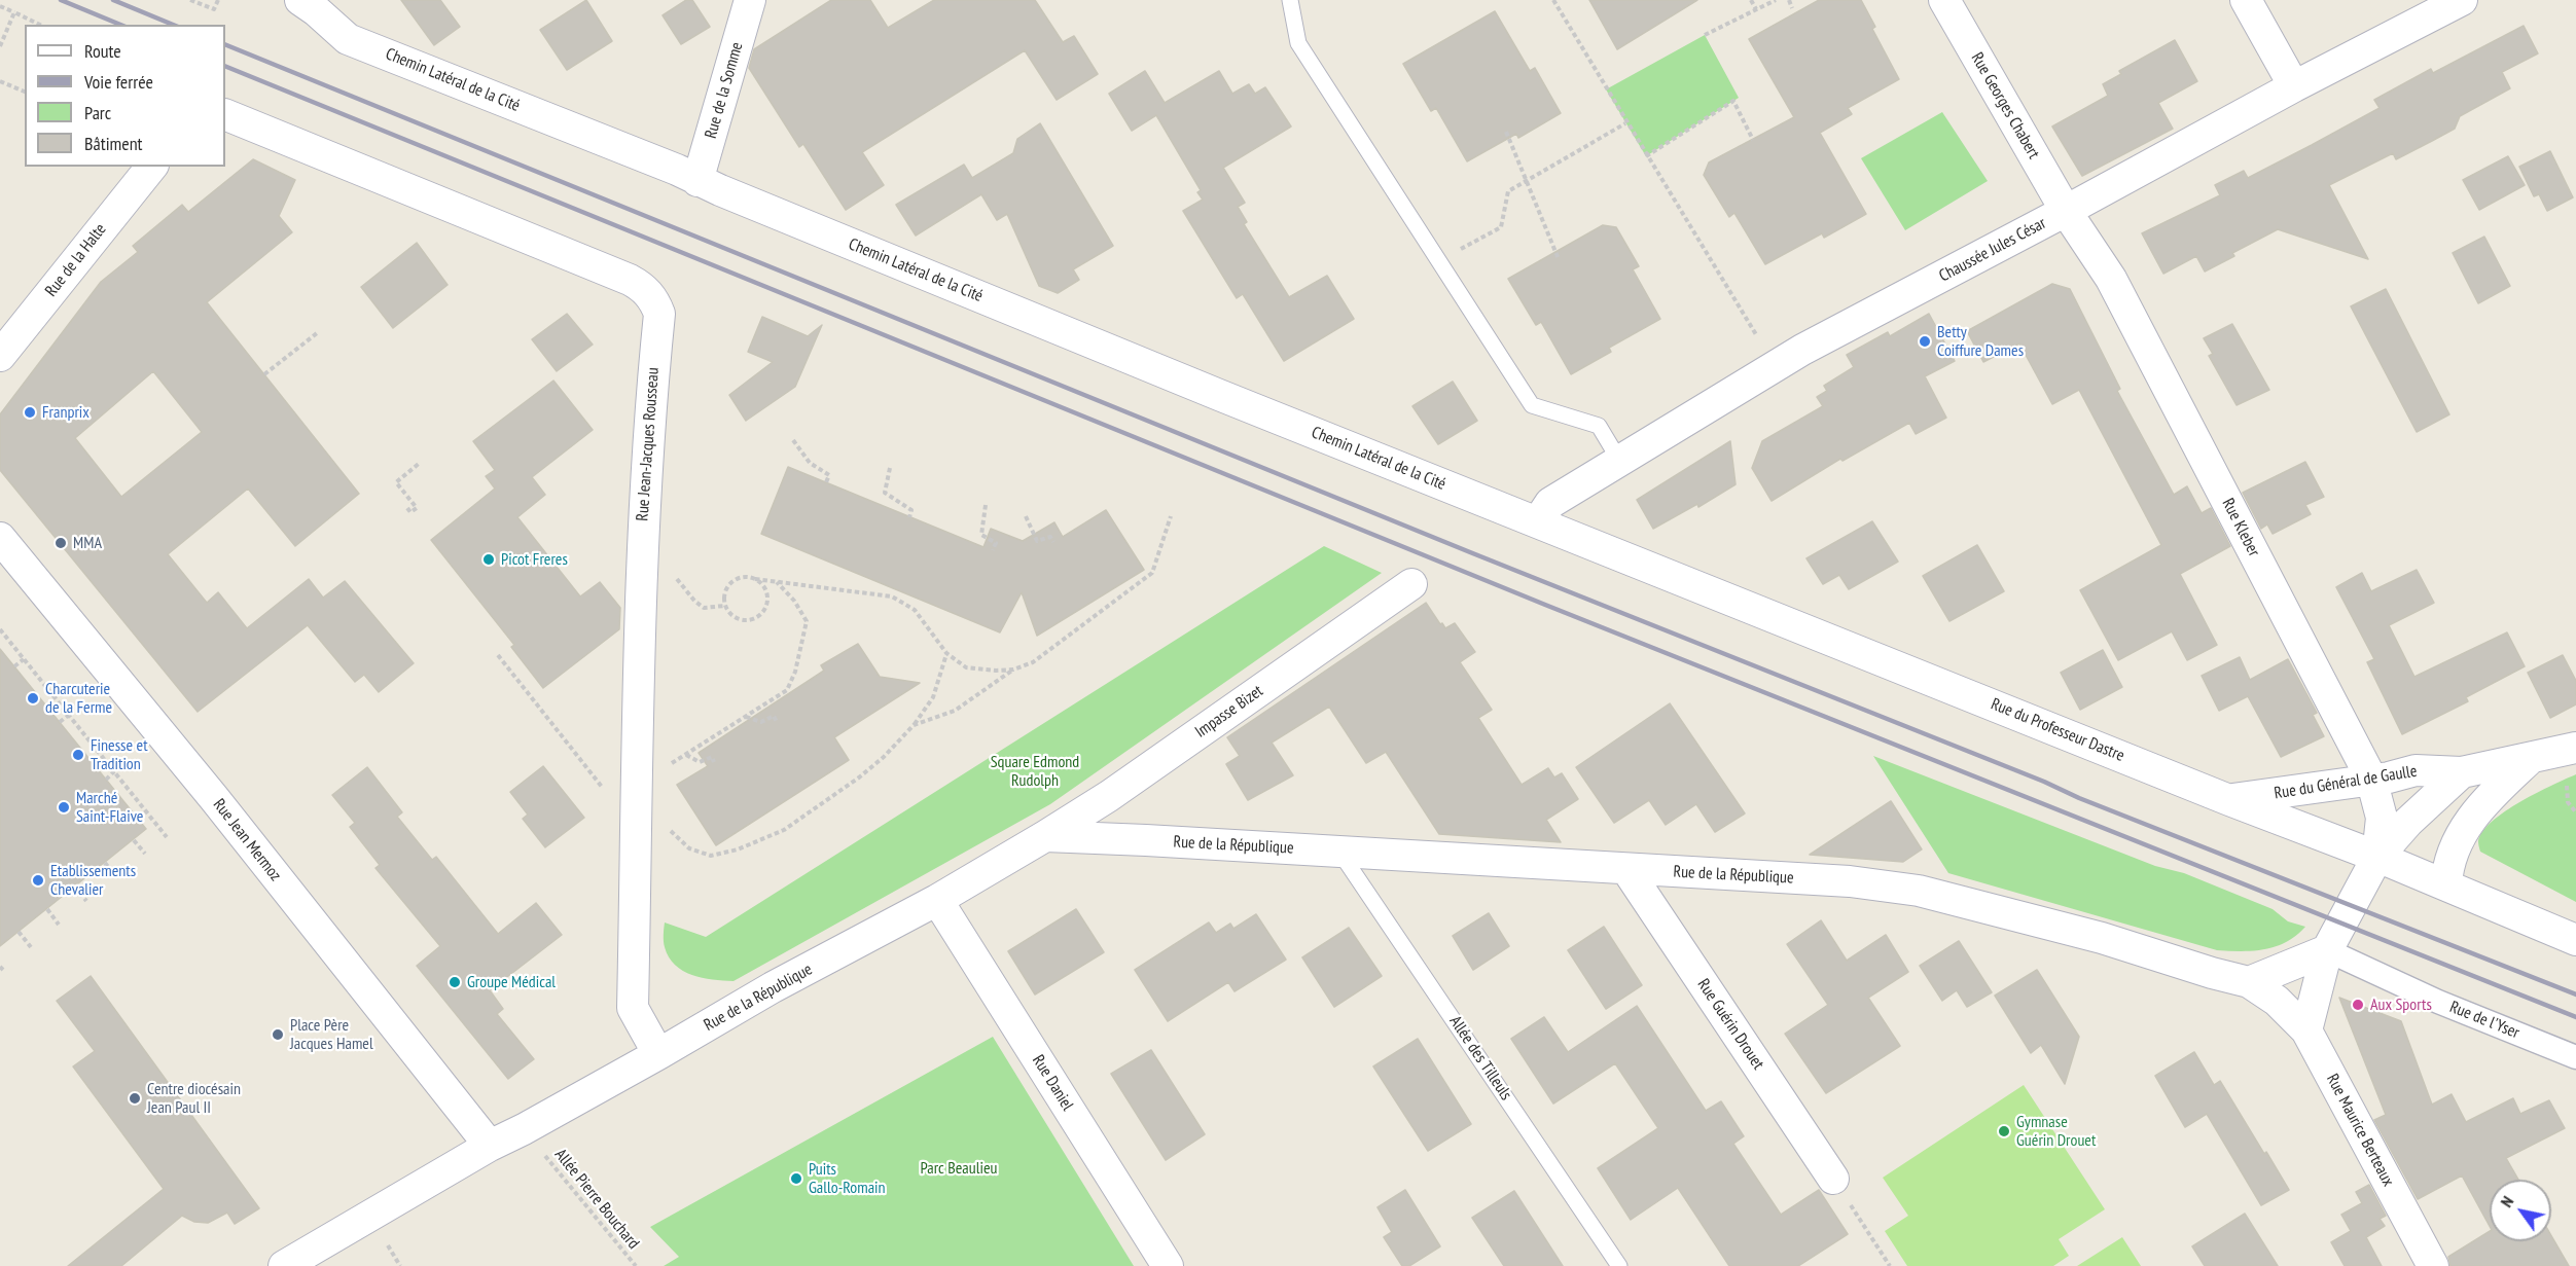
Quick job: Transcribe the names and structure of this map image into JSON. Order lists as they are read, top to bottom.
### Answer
{
  "streets": {
    "street": [
      "Chemin Latéral de la Cité",
      "Rue de la Somme",
      "Rue Georges Chabert",
      "Chaussée Jules César",
      "Rue de la Halte",
      "Rue Jean-Jacques Rousseau",
      "Rue Kleber",
      "Impasse Bizet",
      "Rue du Professeur Dastre",
      "Rue du Général de Gaulle",
      "Rue Jean Mermoz",
      "Rue de la République",
      "Rue de l'Yser",
      "Rue Guérin Drouet",
      "Rue Daniel",
      "Rue Maurice Berteaux"
    ],
    "lane": ["Allée des Tilleuls"],
    "path": ["Allée Pierre Bouchard"]
  },
  "crossings": [
    ["Chemin Latéral de la Cité", "Rue de la Somme"],
    ["Chemin Latéral de la Cité", "Chaussée Jules César"],
    ["Chemin Latéral de la Cité", "Rue du Professeur Dastre"],
    ["Rue Georges Chabert", "Chaussée Jules César"],
    ["Rue Georges Chabert", "Rue Kleber"],
    ["Chaussée Jules César", "Rue Kleber"],
    ["Chaussée Jules César", "Rue du Professeur Dastre"],
    ["Rue Jean-Jacques Rousseau", "Rue de la République"],
    ["Rue Kleber", "Rue du Professeur Dastre"],
    ["Rue Kleber", "Rue du Général de Gaulle"],
    ["Impasse Bizet", "Rue de la République"],
    ["Rue du Professeur Dastre", "Rue du Général de Gaulle"],
    ["Rue du Général de Gaulle", "Rue de l'Yser"],
    ["Rue du Général de Gaulle", "Rue Maurice Berteaux"],
    ["Rue Jean Mermoz", "Rue de la République"],
    ["Rue de la République", "Rue Guérin Drouet"],
    ["Rue de la République", "Allée des Tilleuls"],
    ["Rue de la République", "Rue Daniel"],
    ["Rue de la République", "Rue Maurice Berteaux"]
  ],
  "parks": ["Square Edmond Rudolph", "Parc Beaulieu"],
  "places": [
    "Betty Coiffure Dames",
    "Franprix",
    "MMA",
    "Picot Freres",
    "Charcuterie de la Ferme",
    "Finesse et Tradition",
    "Marché Saint-Flaive",
    "Etablissements Chevalier",
    "Groupe Médical",
    "Aux Sports",
    "Place Père Jacques Hamel",
    "Centre diocésain Jean Paul II",
    "Gymnase Guérin Drouet",
    "Puits Gallo-Romain"
  ],
  "legend": [
    "Route",
    "Voie ferrée",
    "Parc",
    "Bâtiment"
  ],
  "north": "top left"
}
